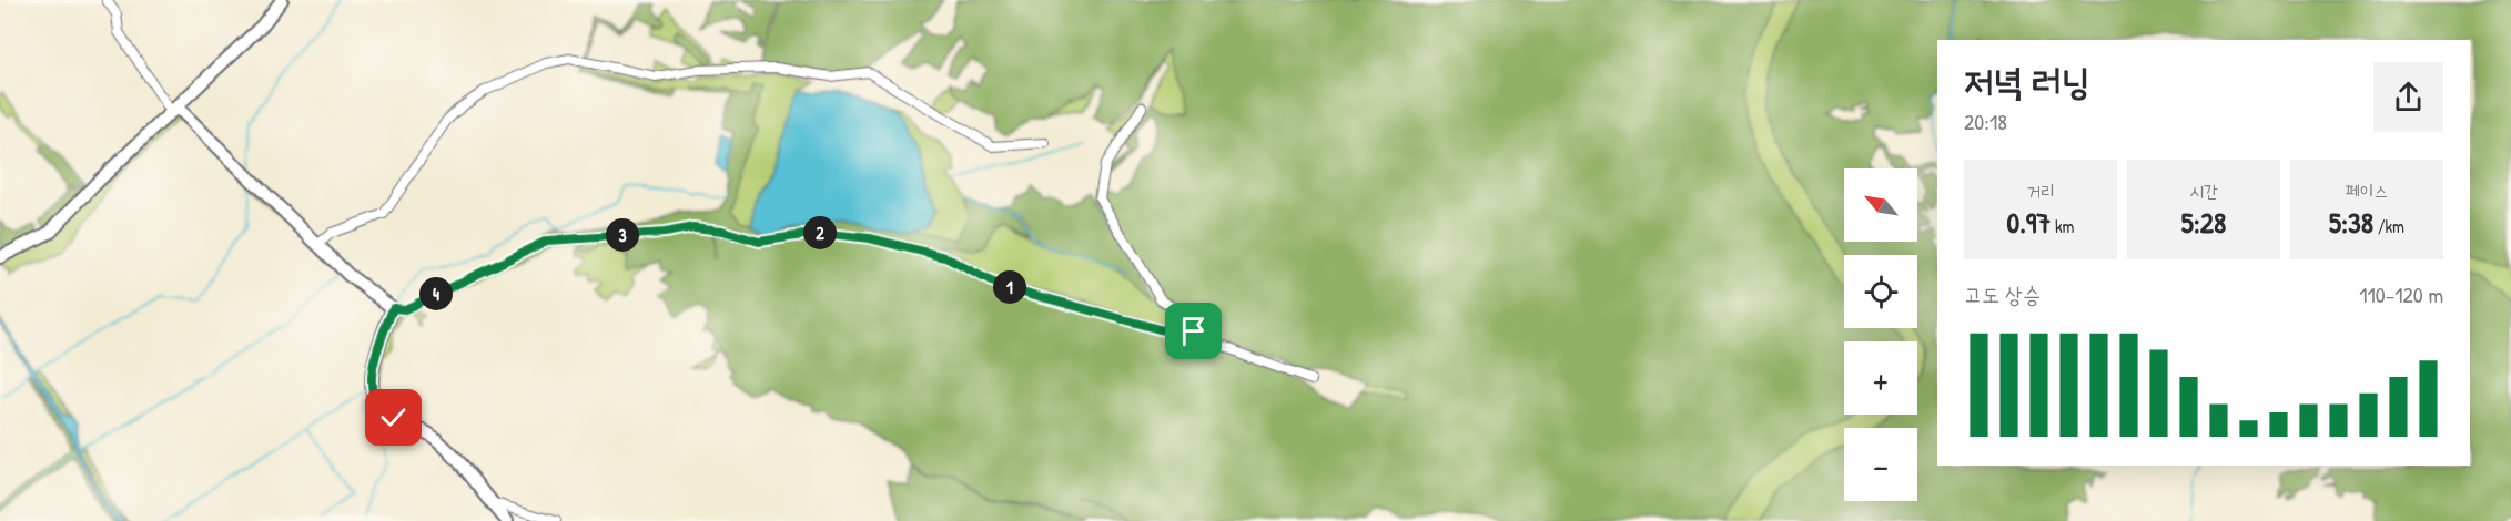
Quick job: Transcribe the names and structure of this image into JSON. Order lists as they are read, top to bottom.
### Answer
{
  "north": "top left",
  "page": {
    "heading": ["저녁 러닝", "20:18"],
    "stats": [
      ["거리", "0.97 km"],
      ["시간", "5:28"],
      ["페이스", "5:38 /km"]
    ],
    "map_buttons": ["+", "−"],
    "pins": [
      "2",
      "3",
      "1",
      "4"
    ],
    "chart": ["고도 상승", "110–120 m"]
  }
}
